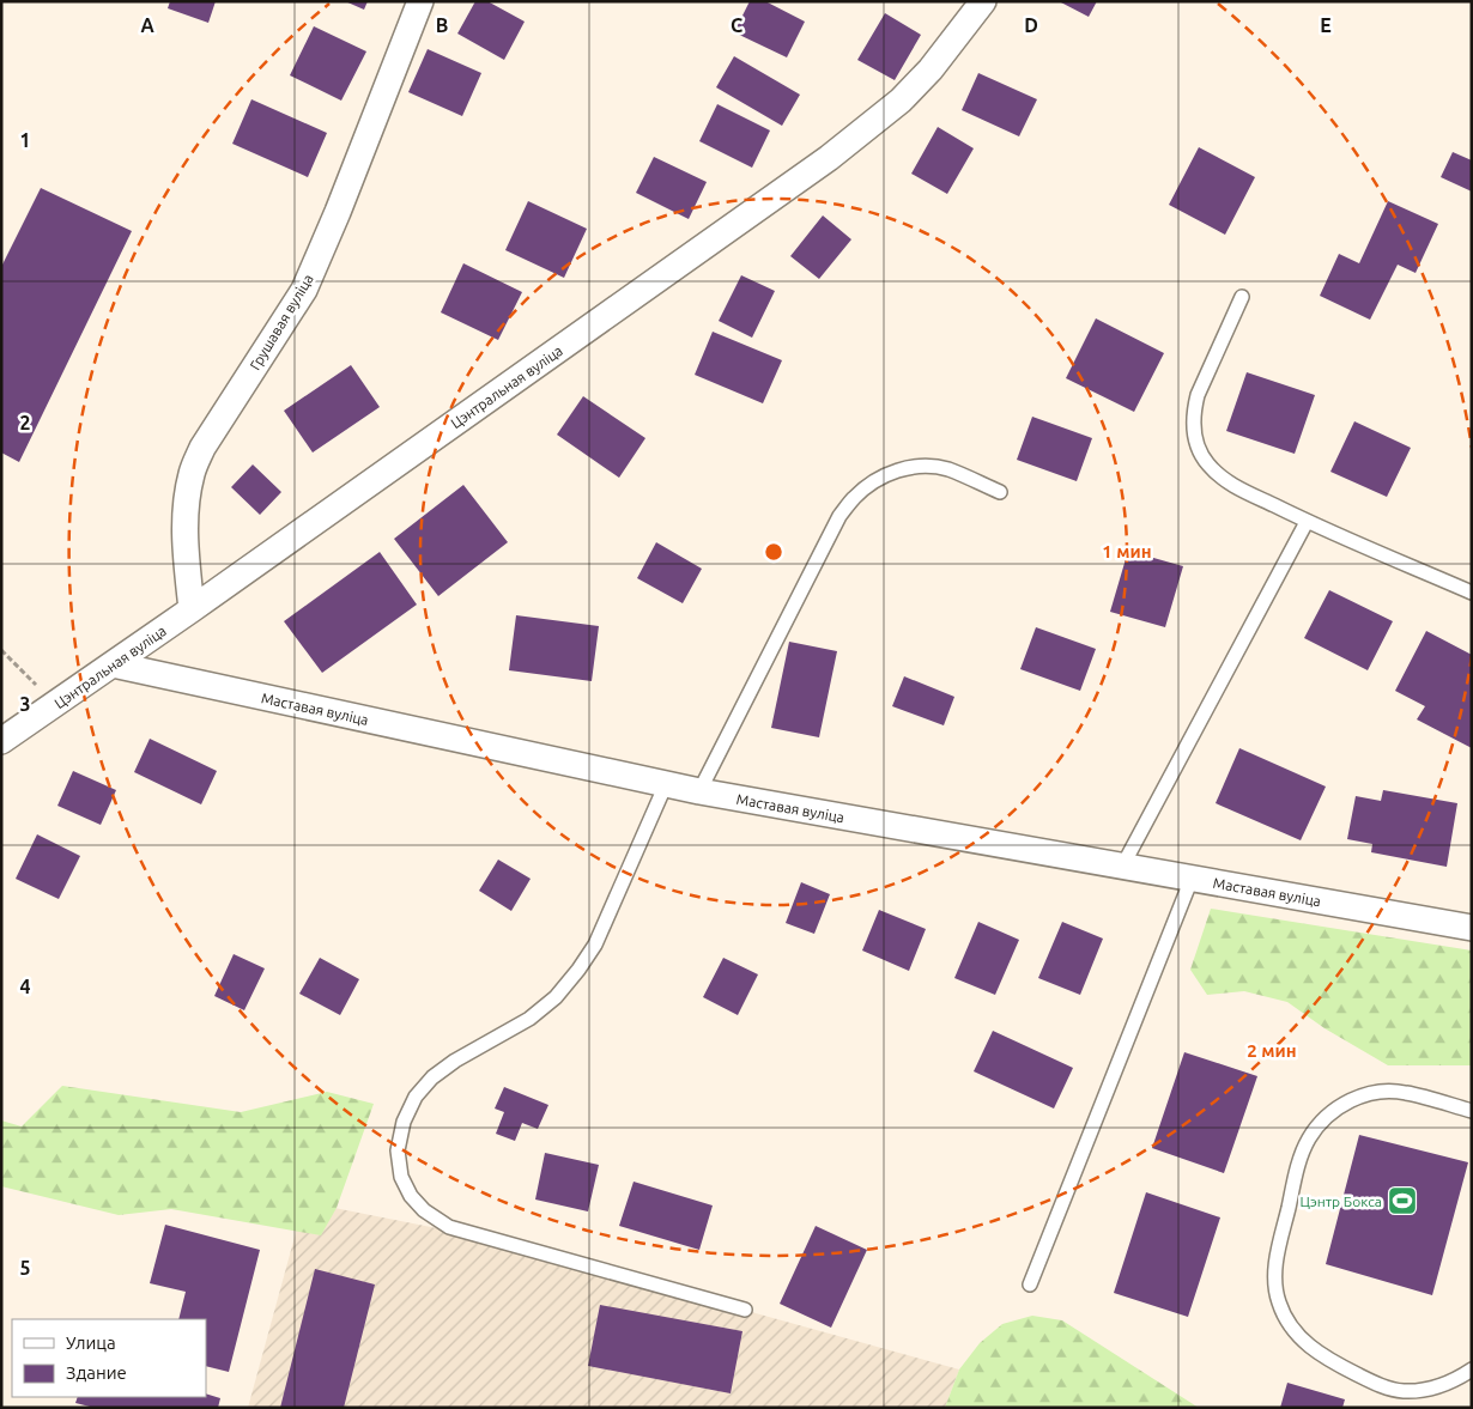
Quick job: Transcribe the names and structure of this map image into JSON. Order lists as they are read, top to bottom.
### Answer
{
  "streets": {
    "street": ["Грушавая вуліца", "Цэнтральная вуліца", "Маставая вуліца"]
  },
  "crossings": [
    ["Грушавая вуліца", "Цэнтральная вуліца"],
    ["Цэнтральная вуліца", "Маставая вуліца"]
  ],
  "places": {
    "sports": ["Цэнтр Бокса"]
  },
  "legend": ["Улица", "Здание"],
  "grid": {
    "columns": [
      "A",
      "B",
      "C",
      "D",
      "E"
    ],
    "rows": [
      "1",
      "2",
      "3",
      "4",
      "5"
    ]
  },
  "rings": ["1 мин", "2 мин"]
}
